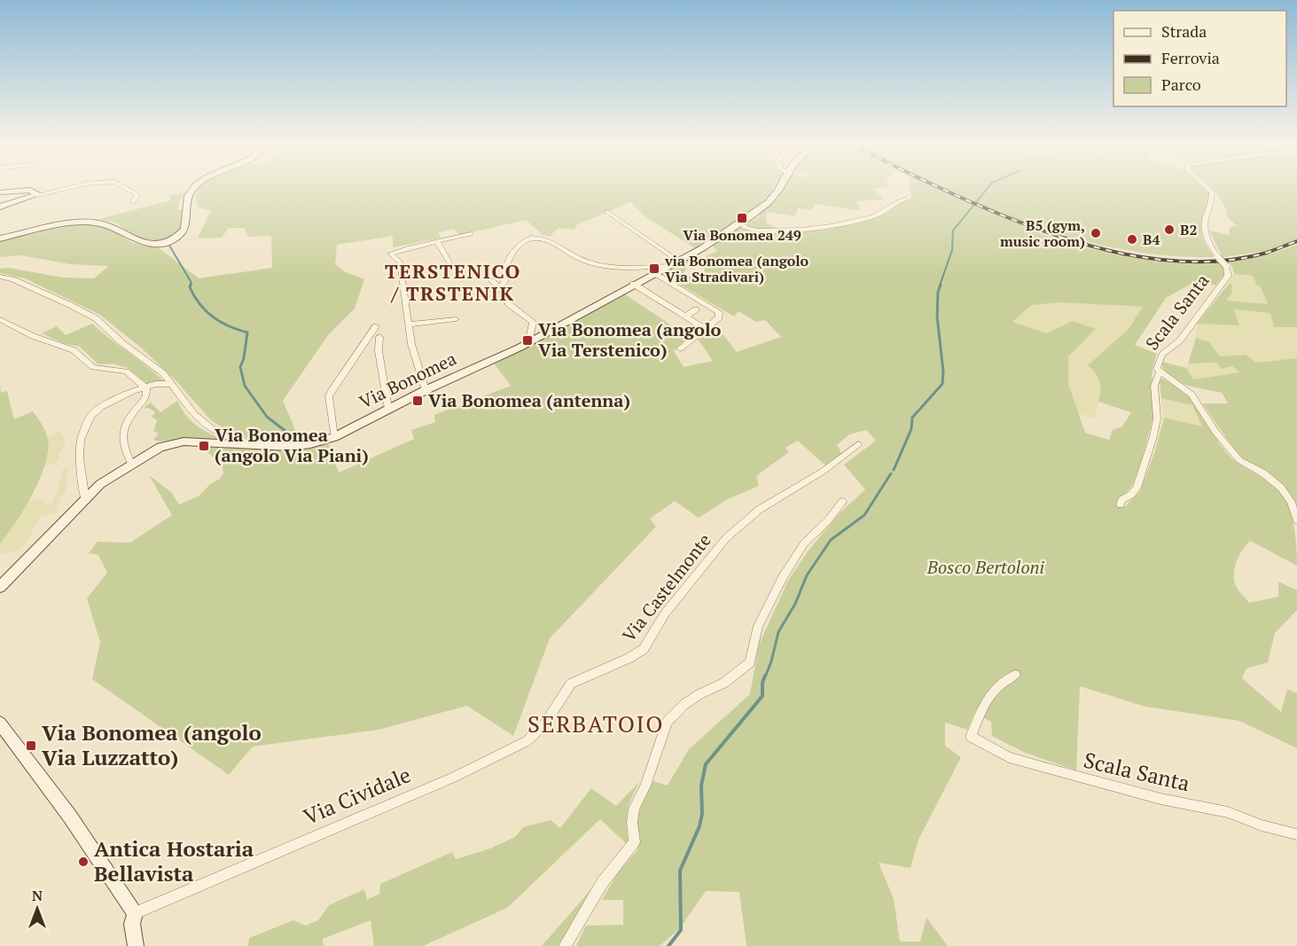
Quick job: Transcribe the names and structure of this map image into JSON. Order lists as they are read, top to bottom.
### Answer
{
  "streets": {
    "street": [
      "Scala Santa",
      "Via Bonomea",
      "Via Castelmonte",
      "Via Cividale"
    ]
  },
  "crossings": [
    ["Via Castelmonte", "Via Cividale"]
  ],
  "districts": ["TERSTENICO / TRSTENIK", "SERBATOIO"],
  "parks": ["Bosco Bertoloni"],
  "places": {
    "transit": [
      "Via Bonomea 249",
      "via Bonomea (angolo Via Stradivari)",
      "Via Bonomea (angolo Via Terstenico)",
      "Via Bonomea (antenna)",
      "Via Bonomea (angolo Via Piani)",
      "Via Bonomea (angolo Via Luzzatto)"
    ],
    "other": [
      "B2",
      "B5 (gym, music room)",
      "B4",
      "Antica Hostaria Bellavista"
    ]
  },
  "legend": ["Strada", "Ferrovia", "Parco"],
  "north": "top"
}
